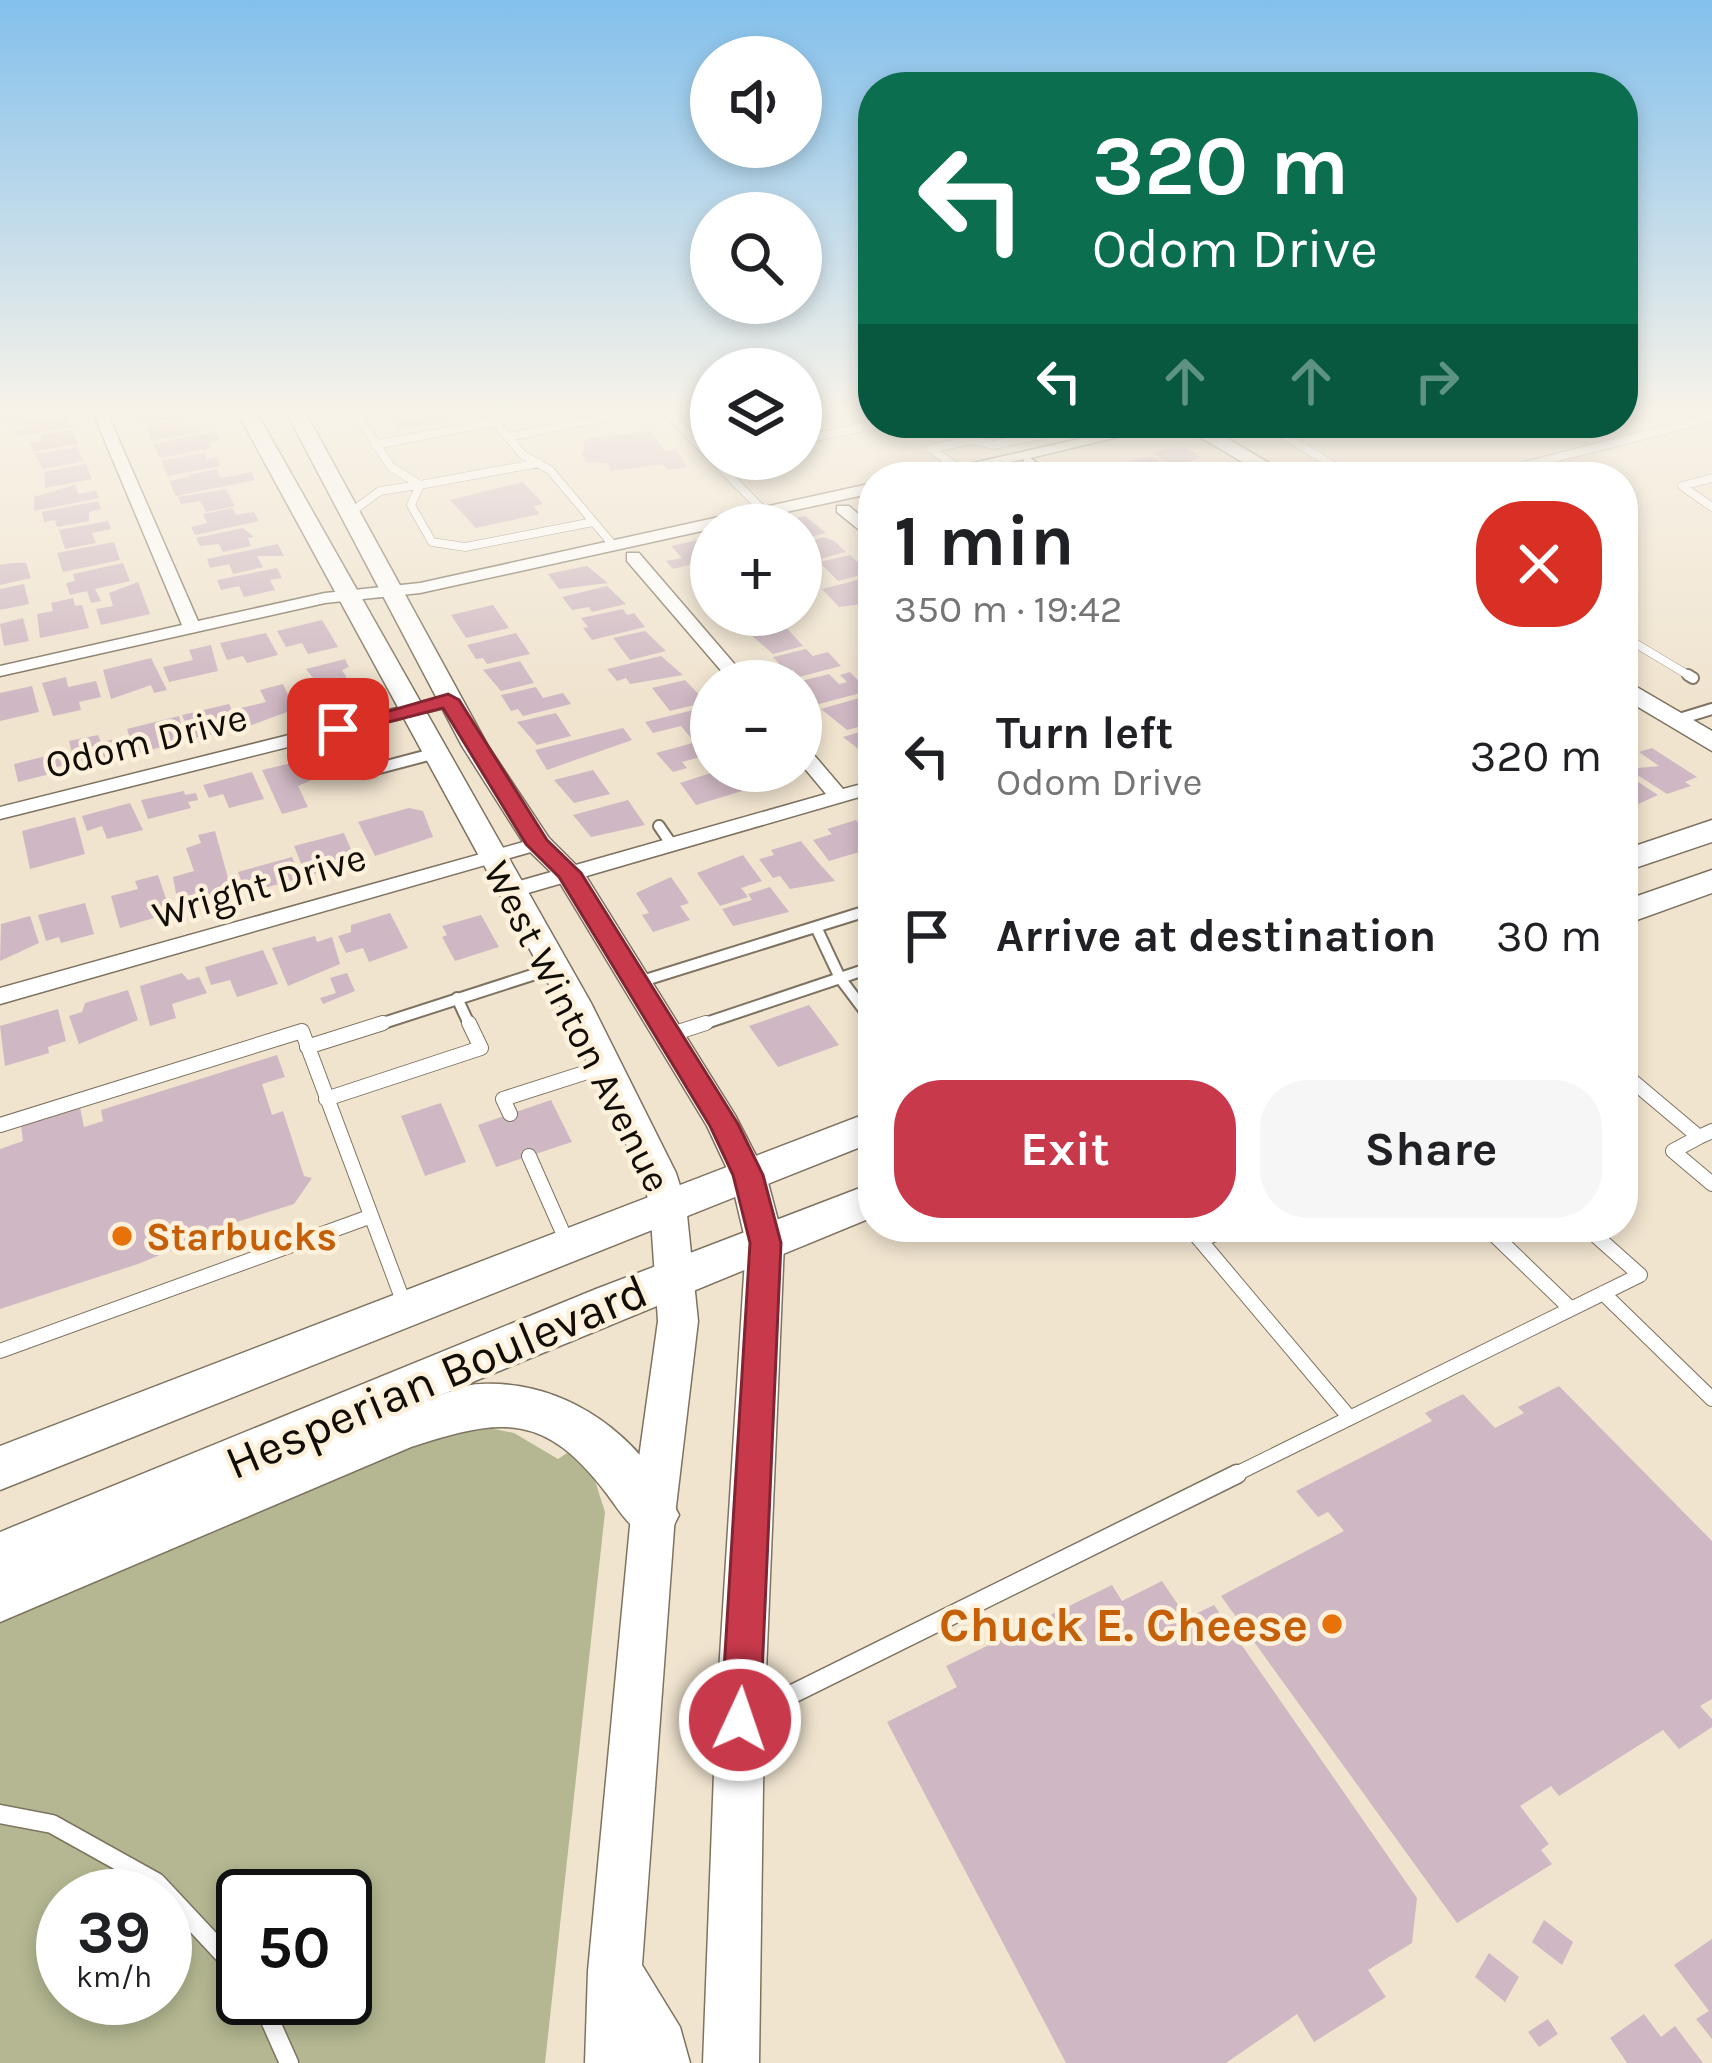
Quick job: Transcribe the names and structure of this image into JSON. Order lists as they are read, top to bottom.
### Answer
{
  "streets": {
    "main road": ["West Winton Avenue", "Hesperian Boulevard"],
    "street": ["Odom Drive", "Wright Drive"]
  },
  "crossings": [
    ["Odom Drive", "West Winton Avenue"],
    ["Wright Drive", "West Winton Avenue"],
    ["West Winton Avenue", "Hesperian Boulevard"]
  ],
  "places": ["Starbucks", "Chuck E. Cheese"],
  "page": {
    "map_buttons": ["+", "−"],
    "turn": ["320 m", "Odom Drive"],
    "heading": ["1 min", "350 m · 19:42"],
    "list": [
      {
        "name": "Turn left",
        "note": "Odom Drive",
        "value": "320 m"
      },
      {
        "name": "Arrive at destination",
        "value": "30 m"
      }
    ],
    "buttons": ["Exit", "Share"],
    "speed": "39 km/h",
    "limit": "50"
  }
}
